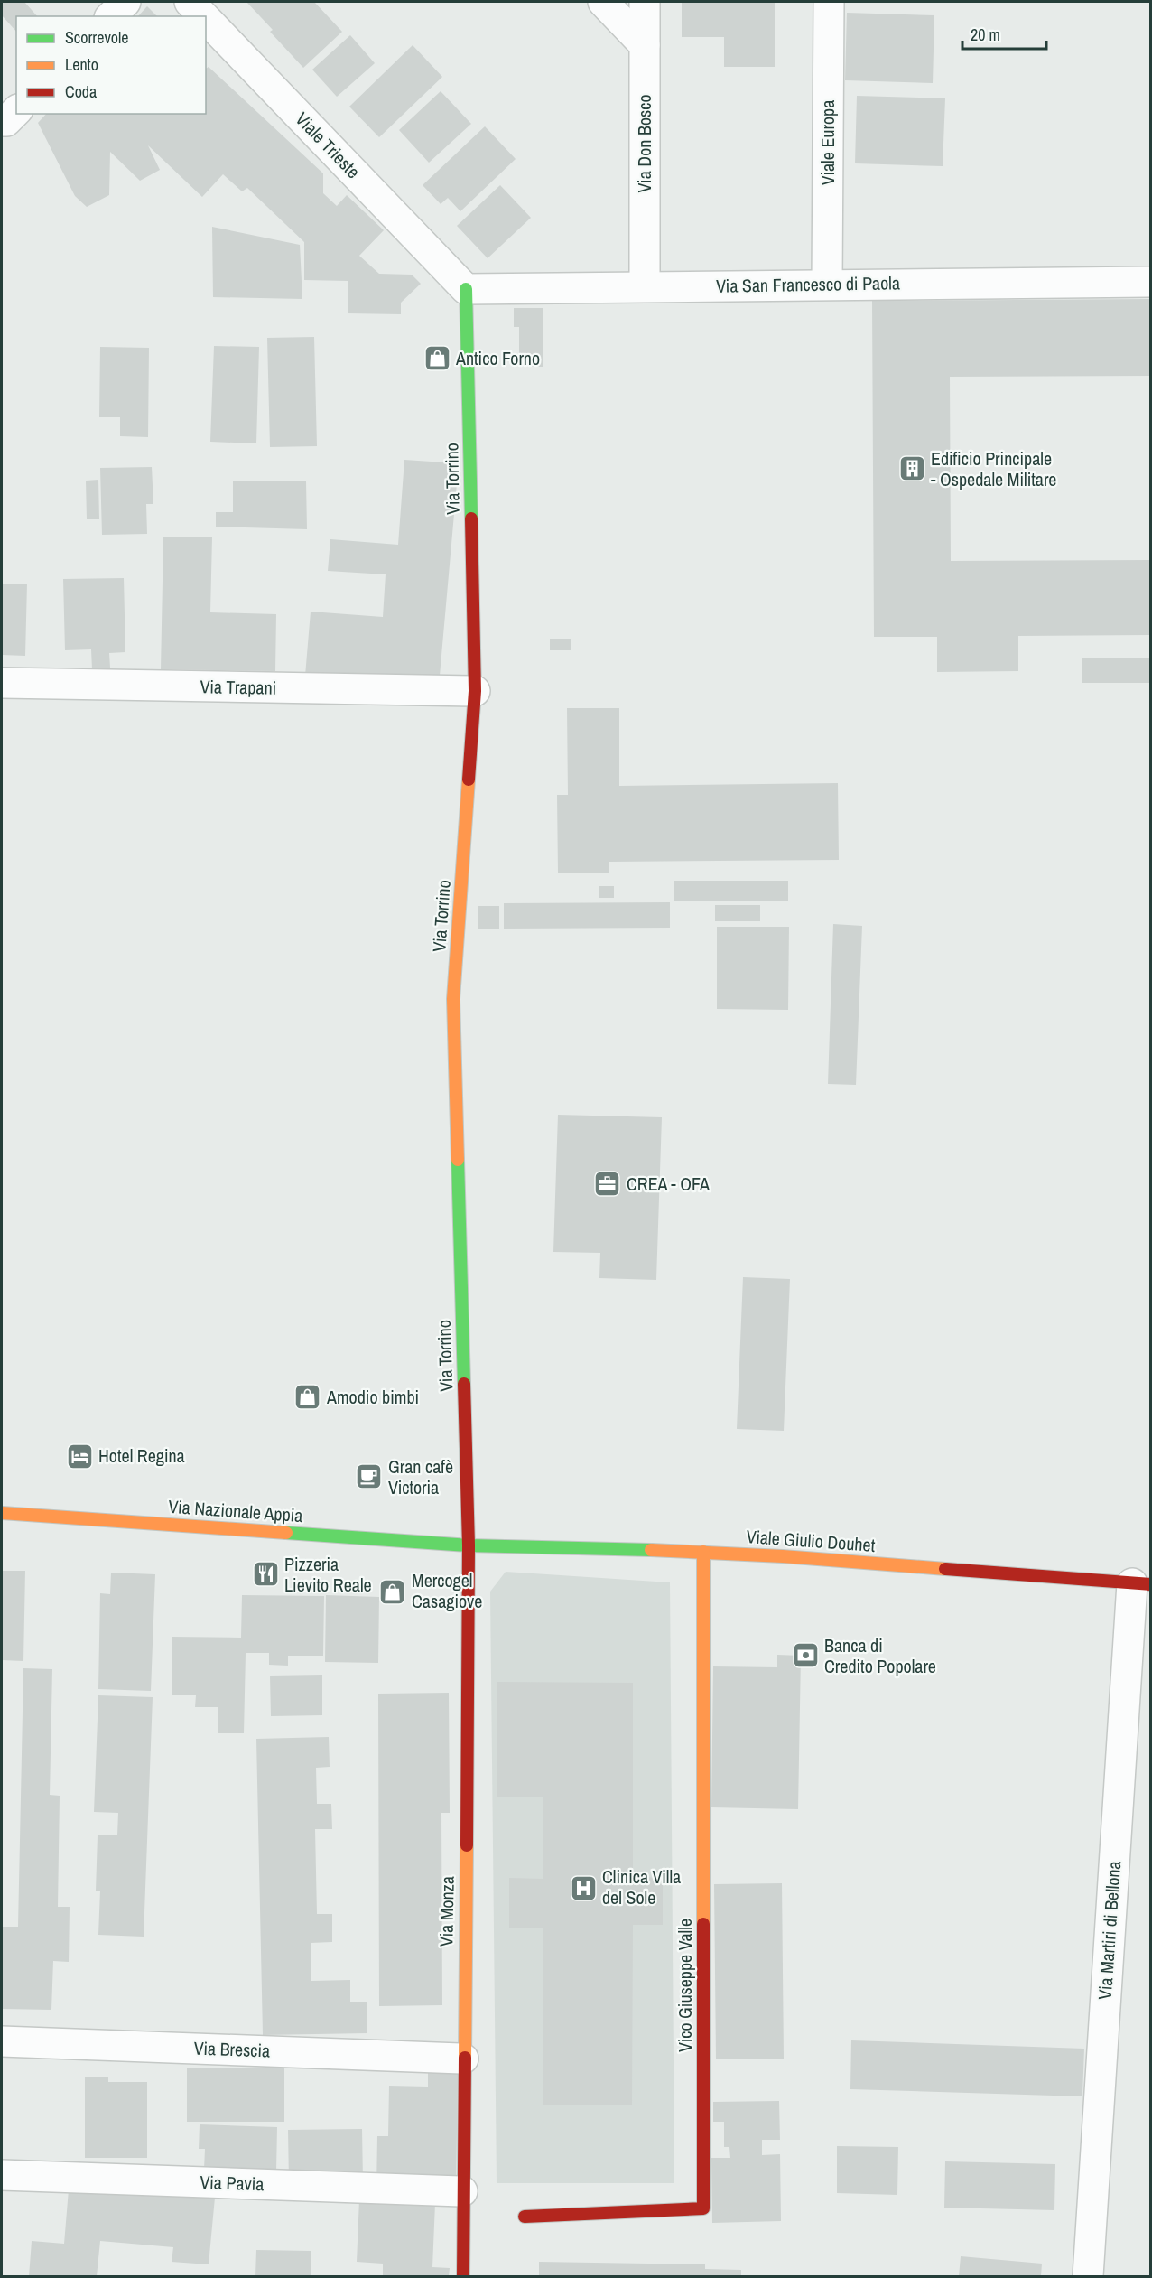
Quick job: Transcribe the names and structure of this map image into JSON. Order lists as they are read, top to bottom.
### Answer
{
  "streets": {
    "street": [
      "Viale Europa",
      "Via Don Bosco",
      "Viale Trieste",
      "Via San Francesco di Paola",
      "Via Torrino",
      "Via Trapani",
      "Via Nazionale Appia",
      "Viale Giulio Douhet",
      "Via Monza",
      "Via Martiri di Bellona",
      "Vico Giuseppe Valle",
      "Via Brescia",
      "Via Pavia"
    ]
  },
  "crossings": [
    ["Viale Europa", "Via San Francesco di Paola"],
    ["Via Don Bosco", "Via San Francesco di Paola"],
    ["Viale Trieste", "Via San Francesco di Paola"],
    ["Viale Trieste", "Via Torrino"],
    ["Via San Francesco di Paola", "Via Torrino"],
    ["Via Torrino", "Via Trapani"],
    ["Via Torrino", "Via Nazionale Appia"],
    ["Via Torrino", "Viale Giulio Douhet"],
    ["Via Torrino", "Via Monza"],
    ["Via Nazionale Appia", "Viale Giulio Douhet"],
    ["Via Nazionale Appia", "Via Monza"],
    ["Viale Giulio Douhet", "Via Monza"],
    ["Viale Giulio Douhet", "Via Martiri di Bellona"],
    ["Viale Giulio Douhet", "Vico Giuseppe Valle"],
    ["Via Monza", "Via Brescia"],
    ["Via Monza", "Via Pavia"]
  ],
  "places": {
    "shop": ["Antico Forno", "Amodio bimbi", "Mercogel Casagiove"],
    "building": ["Edificio Principale - Ospedale Militare"],
    "office": ["CREA - OFA"],
    "hotel": ["Hotel Regina"],
    "cafe": ["Gran cafè Victoria"],
    "restaurant": ["Pizzeria Lievito Reale"],
    "bank": ["Banca di Credito Popolare"],
    "hospital": ["Clinica Villa del Sole"]
  },
  "legend": ["Scorrevole", "Lento", "Coda"],
  "scale_bar": "20 m"
}
